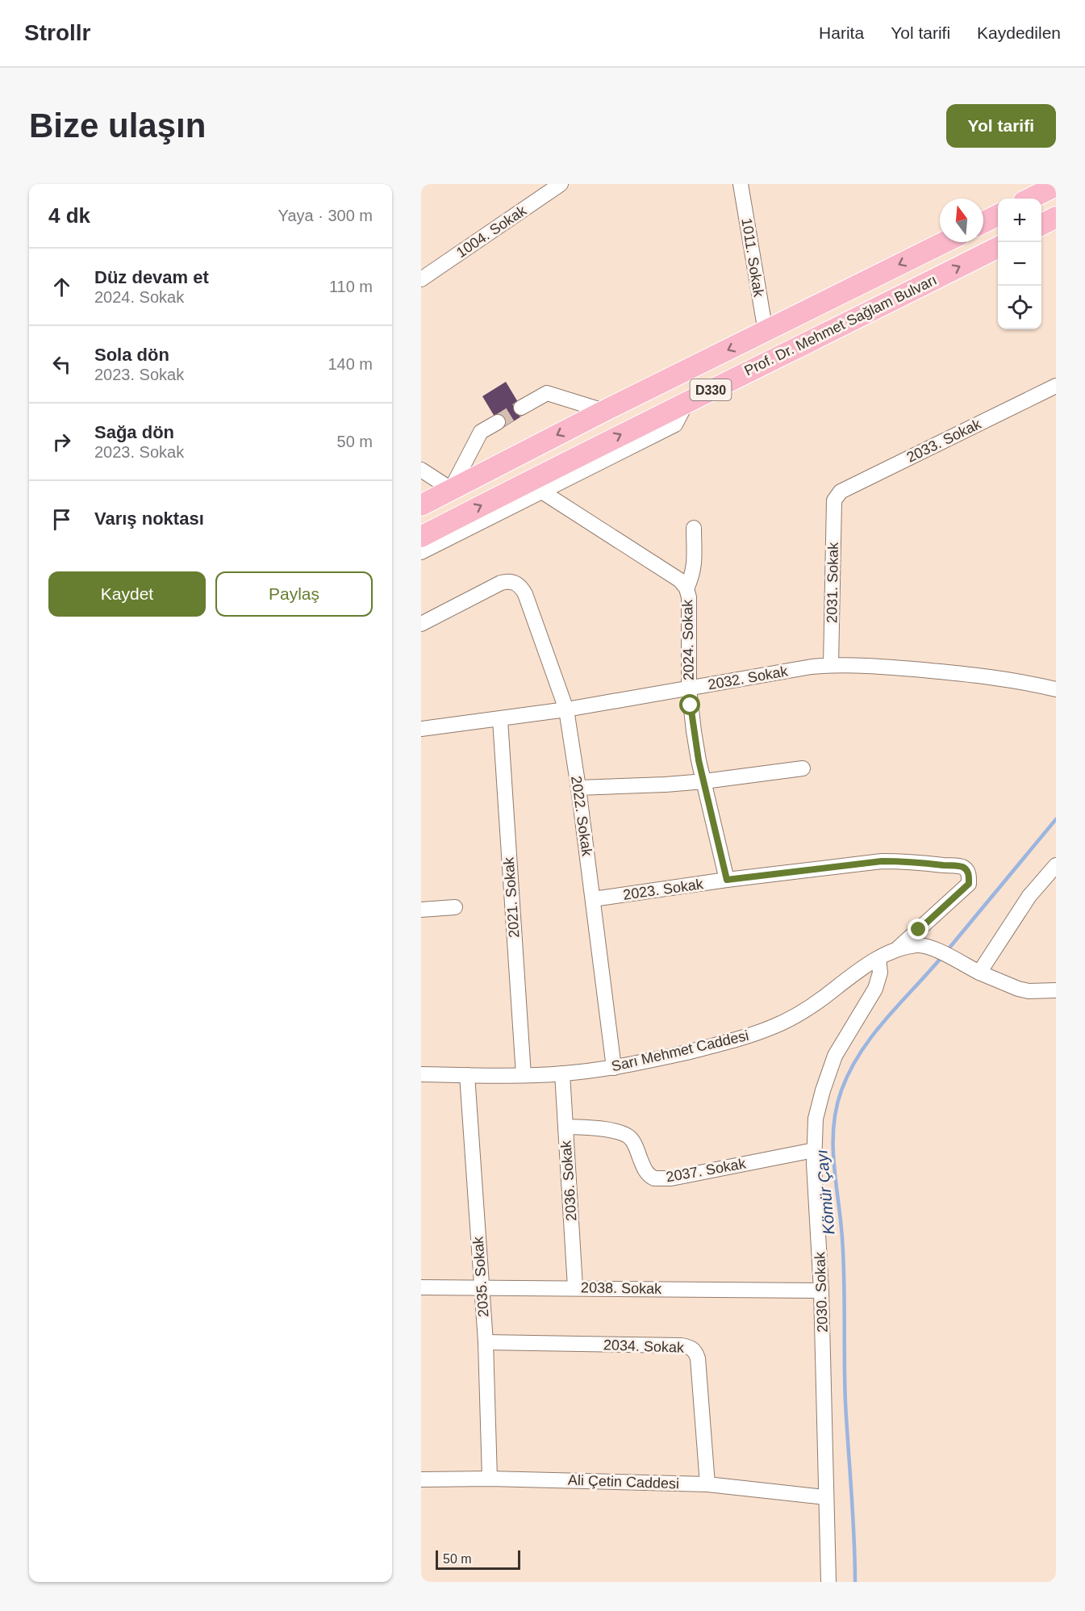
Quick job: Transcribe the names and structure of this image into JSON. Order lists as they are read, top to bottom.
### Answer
{
  "streets": {
    "highway": ["Prof. Dr. Mehmet Sağlam Bulvarı", "D330"],
    "street": [
      "1004. Sokak",
      "1011. Sokak",
      "2033. Sokak",
      "2031. Sokak",
      "2024. Sokak",
      "2032. Sokak",
      "2022. Sokak",
      "2023. Sokak",
      "2021. Sokak",
      "Sarı Mehmet Caddesi",
      "2037. Sokak",
      "2036. Sokak",
      "2035. Sokak",
      "2038. Sokak",
      "2030. Sokak",
      "2034. Sokak",
      "Ali Çetin Caddesi"
    ]
  },
  "crossings": [
    ["1011. Sokak", "Prof. Dr. Mehmet Sağlam Bulvarı"],
    ["Prof. Dr. Mehmet Sağlam Bulvarı", "2024. Sokak"],
    ["2033. Sokak", "2031. Sokak"],
    ["2031. Sokak", "2032. Sokak"],
    ["2024. Sokak", "2032. Sokak"],
    ["2024. Sokak", "2023. Sokak"],
    ["2032. Sokak", "2022. Sokak"],
    ["2022. Sokak", "2023. Sokak"],
    ["2022. Sokak", "Sarı Mehmet Caddesi"],
    ["2023. Sokak", "Sarı Mehmet Caddesi"],
    ["2021. Sokak", "Sarı Mehmet Caddesi"],
    ["Sarı Mehmet Caddesi", "2036. Sokak"],
    ["Sarı Mehmet Caddesi", "2035. Sokak"],
    ["Sarı Mehmet Caddesi", "2030. Sokak"],
    ["2037. Sokak", "2036. Sokak"],
    ["2037. Sokak", "2030. Sokak"],
    ["2036. Sokak", "2038. Sokak"],
    ["2035. Sokak", "2038. Sokak"],
    ["2035. Sokak", "2034. Sokak"],
    ["2035. Sokak", "Ali Çetin Caddesi"],
    ["2038. Sokak", "2030. Sokak"],
    ["2030. Sokak", "Ali Çetin Caddesi"],
    ["2034. Sokak", "Ali Çetin Caddesi"]
  ],
  "water": ["Kömür Çayı"],
  "scale_bar": "50 m",
  "north": "top",
  "page": {
    "header": "Strollr",
    "nav": ["Harita", "Yol tarifi", "Kaydedilen"],
    "buttons": [
      "Yol tarifi",
      ["Kaydet", "Paylaş"]
    ],
    "title": "Bize ulaşın",
    "heading": ["4 dk", "Yaya · 300 m"],
    "map_buttons": ["+", "−"],
    "list": [
      ["Düz devam et", "2024. Sokak", "110 m"],
      ["Sola dön", "2023. Sokak", "140 m"],
      ["Sağa dön", "2023. Sokak", "50 m"],
      "Varış noktası"
    ],
    "scale": "50 m"
  }
}
